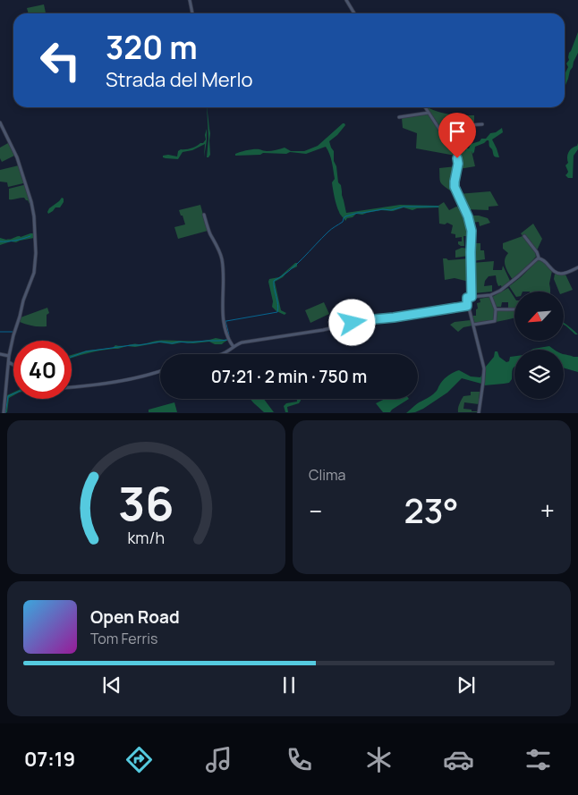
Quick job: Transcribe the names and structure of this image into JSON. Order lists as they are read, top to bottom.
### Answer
{
  "north": "bottom left",
  "page": {
    "turn": ["320 m", "Strada del Merlo"],
    "limit": "40",
    "trip": "07:21 · 2 min · 750 m",
    "tile": "Clima",
    "heat": ["−", "23°", "+"],
    "song": ["Open Road", "Tom Ferris"],
    "tabs": "07:19",
    "gauge": ["36", "km/h"]
  }
}
